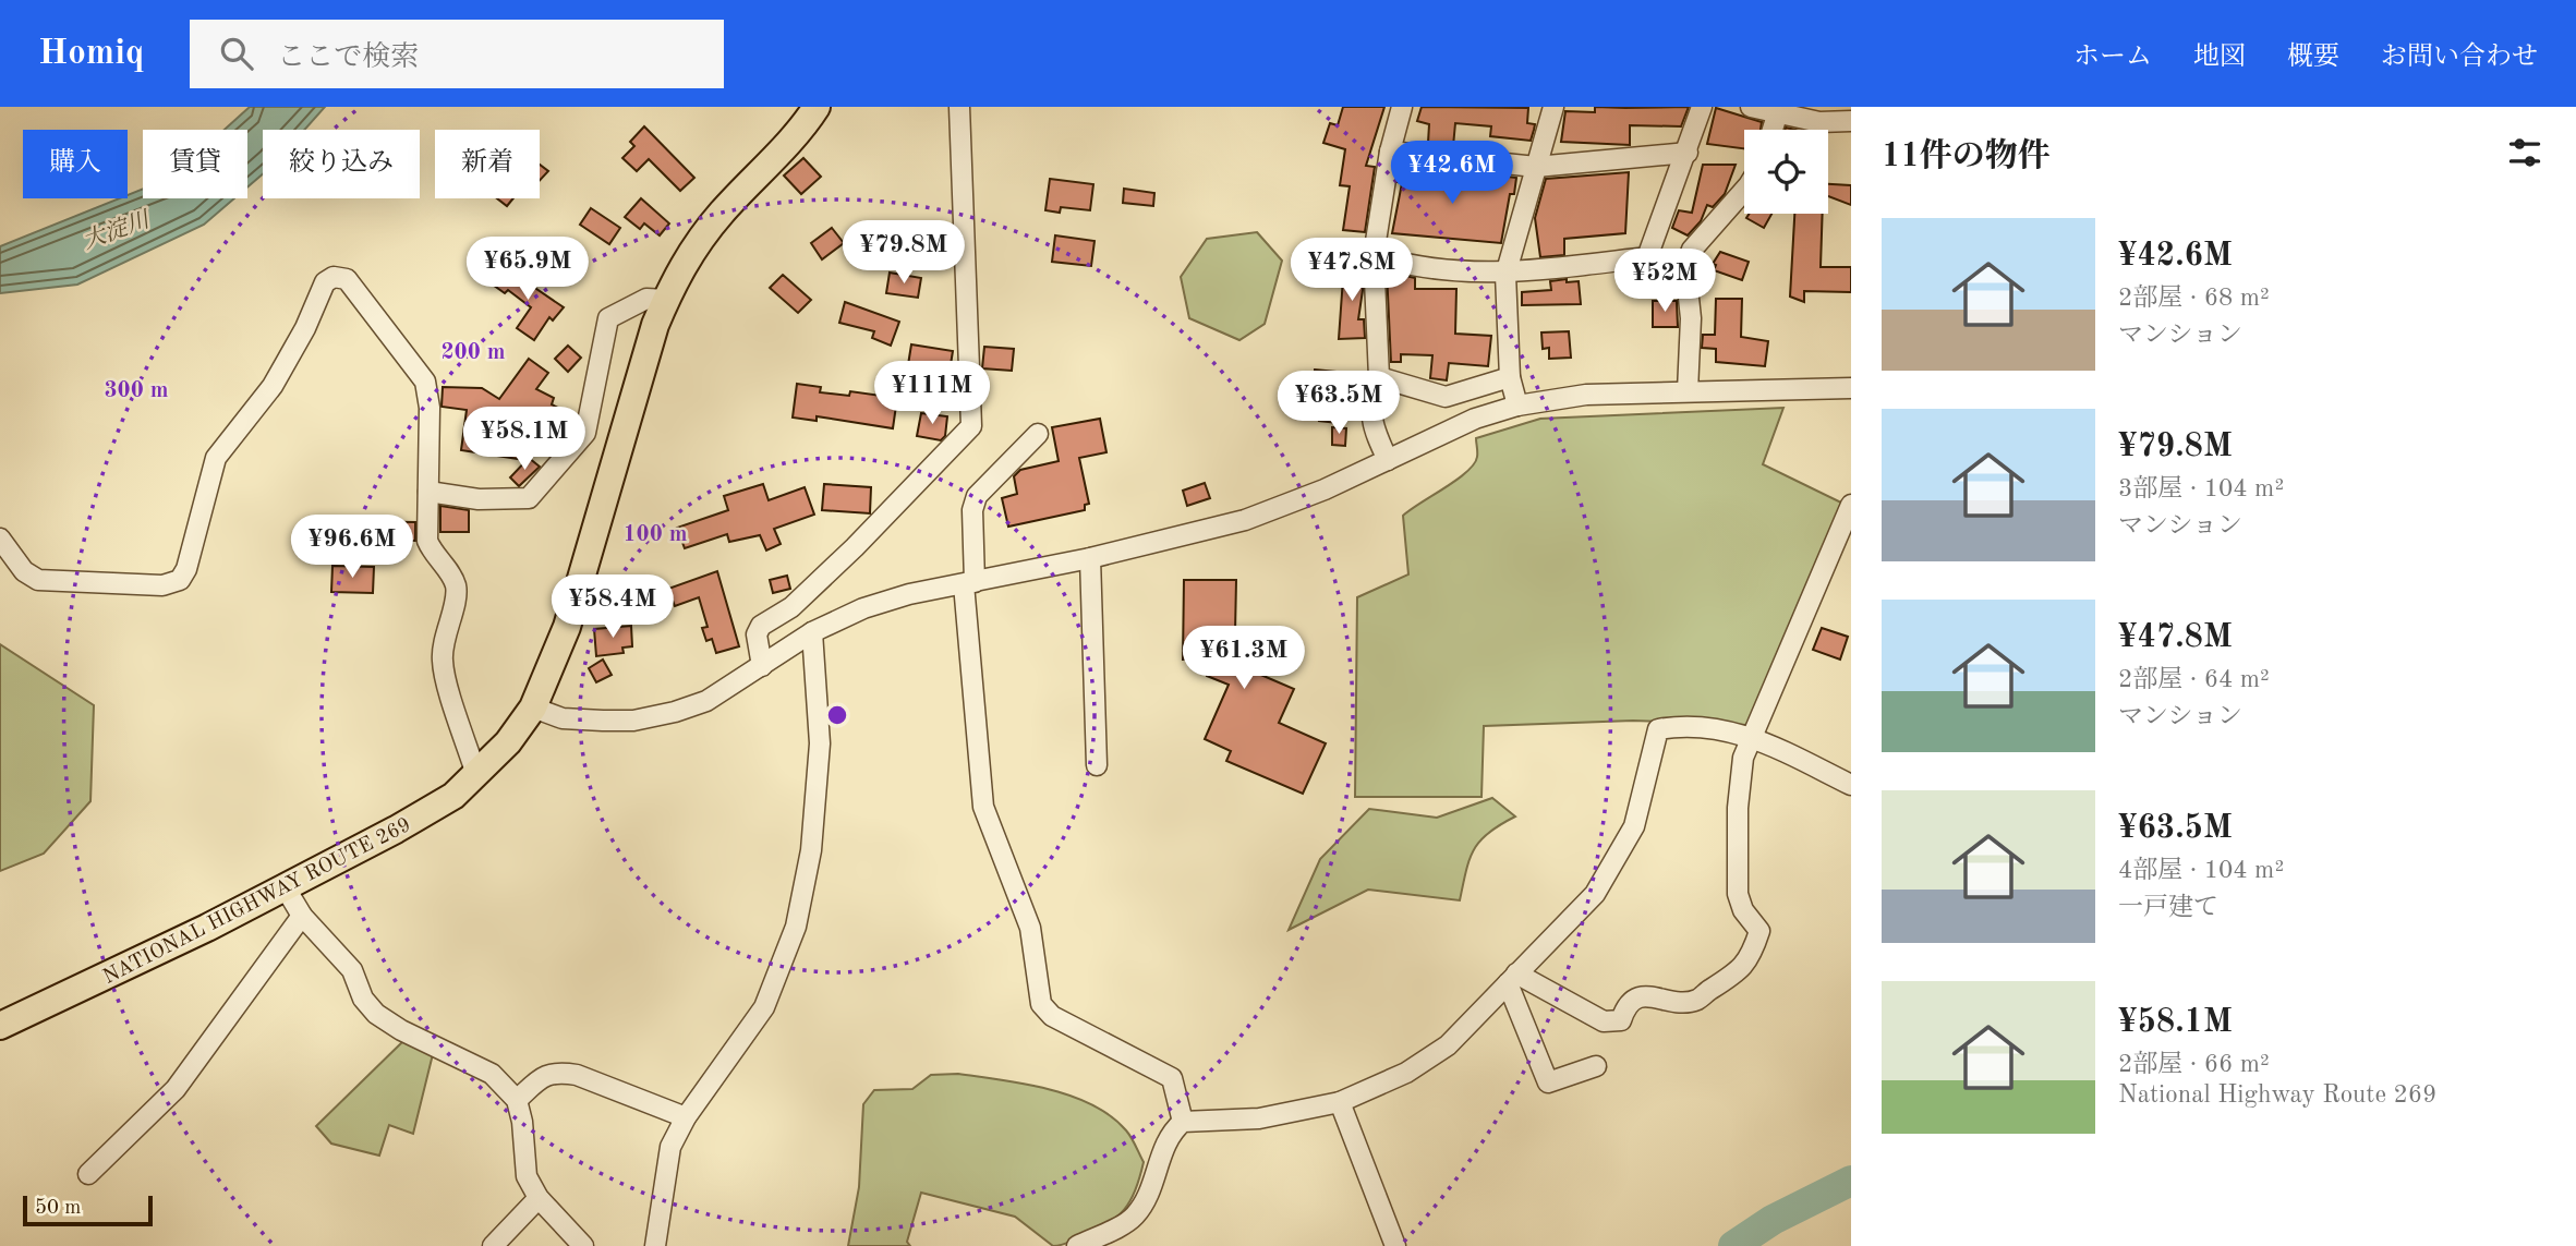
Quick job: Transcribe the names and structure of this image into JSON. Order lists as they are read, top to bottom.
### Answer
{
  "streets": {
    "highway": ["NATIONAL HIGHWAY ROUTE 269"]
  },
  "water": ["大淀川"],
  "scale_bar": "50 m",
  "page": {
    "header": "Homiq",
    "search": "ここで検索",
    "nav": [
      "ホーム",
      "地図",
      "概要",
      "お問い合わせ"
    ],
    "heading": "11件の物件",
    "chip": [
      "購入",
      "賃貸",
      "絞り込み",
      "新着"
    ],
    "price": [
      "¥42.6M",
      "¥79.8M",
      "¥65.9M",
      "¥47.8M",
      "¥52M",
      "¥111M",
      "¥63.5M",
      "¥58.1M",
      "¥96.6M",
      "¥58.4M",
      "¥61.3M"
    ],
    "list": [
      {
        "name": "¥42.6M",
        "note": "2部屋 · 68 m² · マンション"
      },
      {
        "name": "¥79.8M",
        "note": "3部屋 · 104 m² · マンション"
      },
      {
        "name": "¥47.8M",
        "note": "2部屋 · 64 m² · マンション"
      },
      {
        "name": "¥63.5M",
        "note": "4部屋 · 104 m² · 一戸建て"
      },
      {
        "name": "¥58.1M",
        "note": "2部屋 · 66 m² · National Highway Route 269"
      }
    ],
    "scale": "50 m"
  },
  "rings": ["200 m", "300 m", "100 m"]
}
